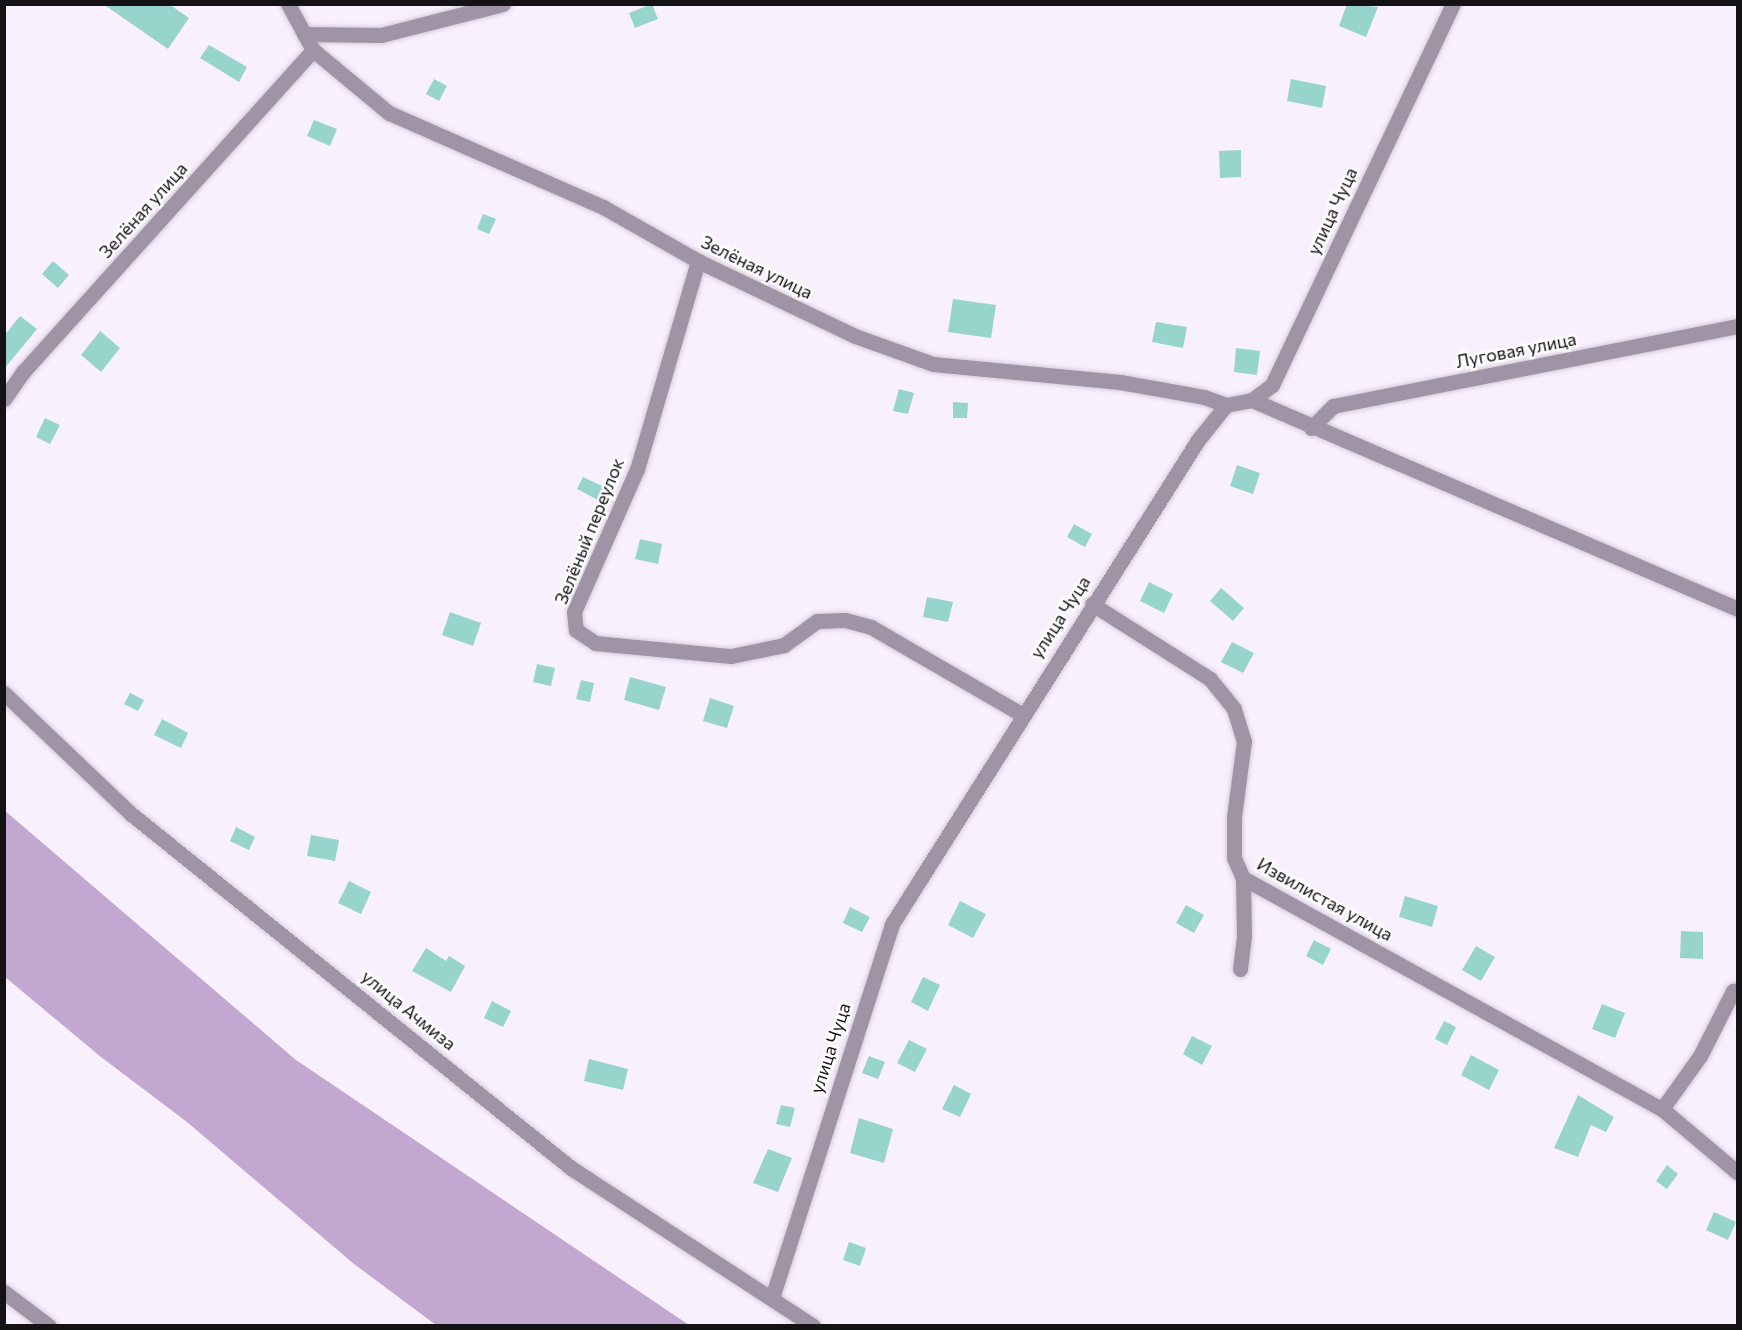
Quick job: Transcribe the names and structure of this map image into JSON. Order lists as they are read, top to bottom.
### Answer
{
  "streets": {
    "street": [
      "Зелёная улица",
      "улица Чуца",
      "Луговая улица",
      "Зелёный переулок",
      "Извилистая улица",
      "улица Ачмиза"
    ]
  },
  "crossings": [
    ["Зелёная улица", "улица Чуца"],
    ["Зелёная улица", "Зелёный переулок"],
    ["улица Чуца", "Зелёный переулок"],
    ["улица Чуца", "Извилистая улица"],
    ["улица Чуца", "улица Ачмиза"]
  ]
}
